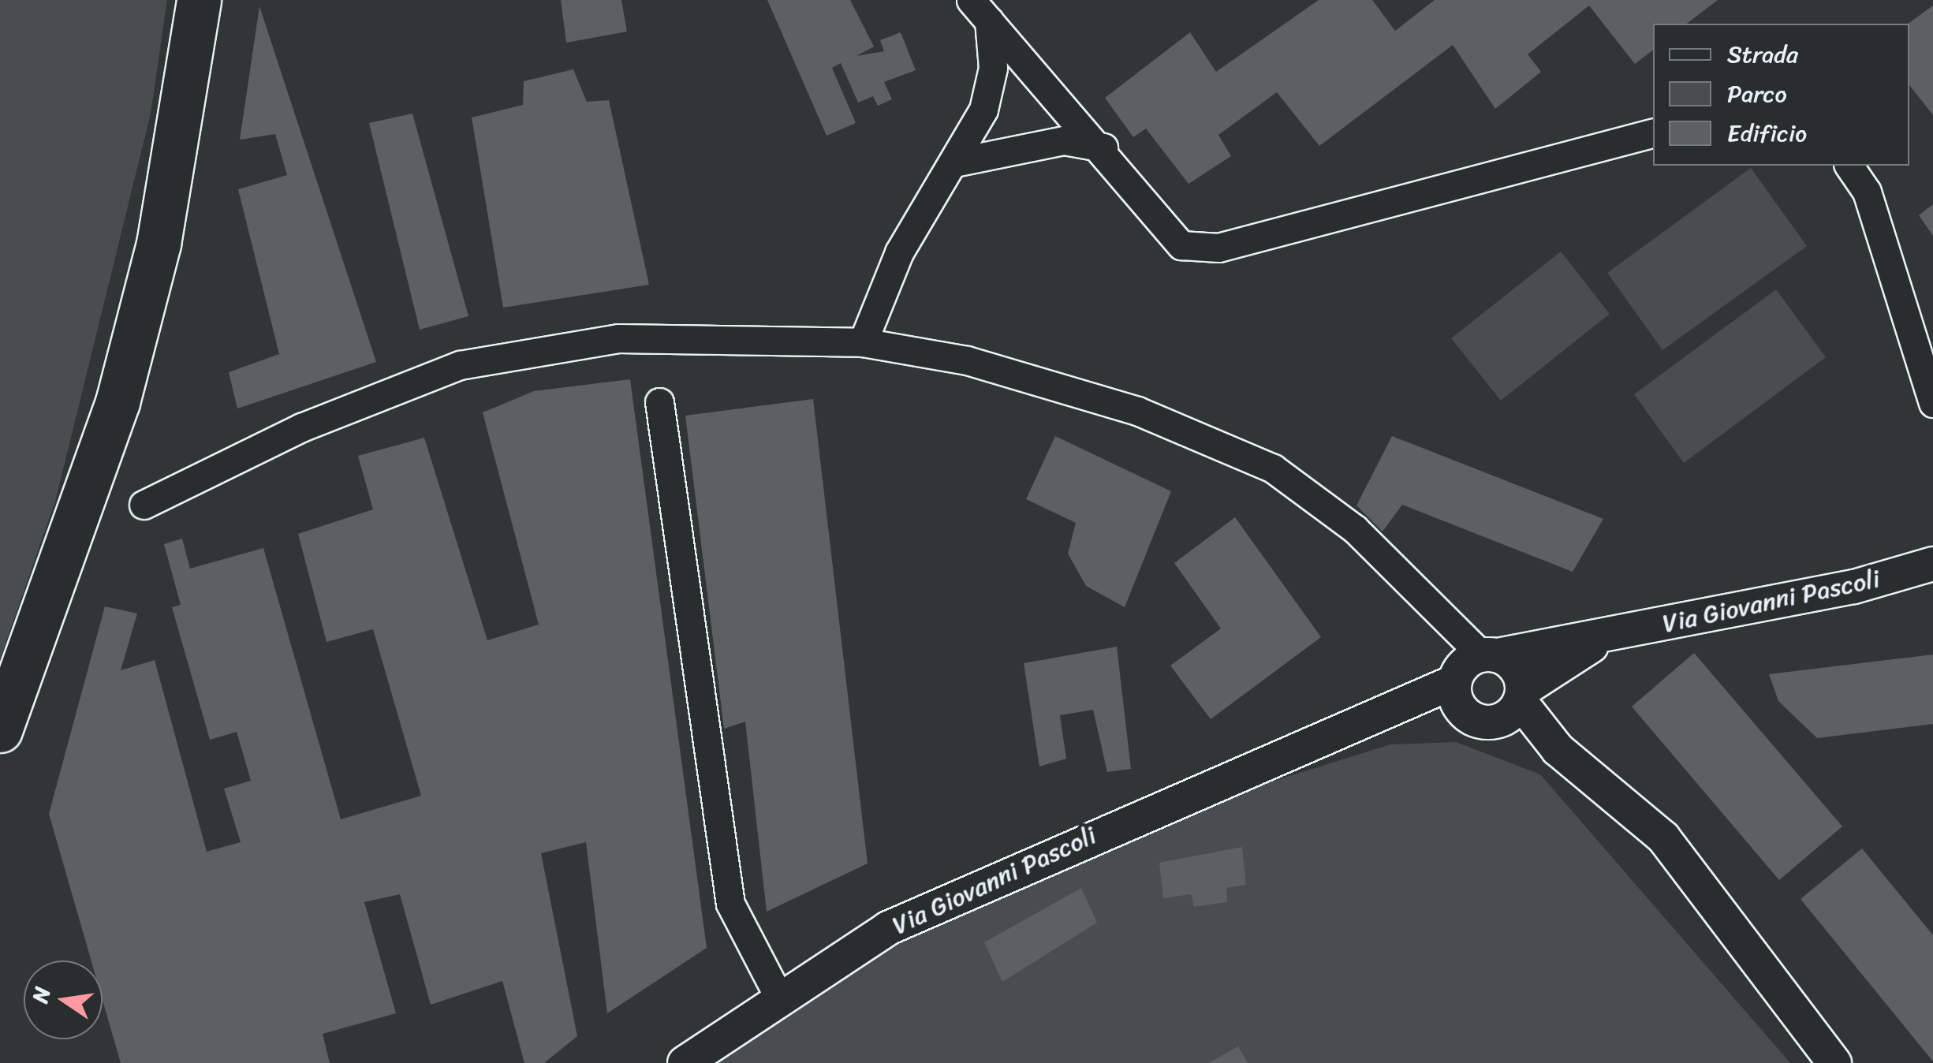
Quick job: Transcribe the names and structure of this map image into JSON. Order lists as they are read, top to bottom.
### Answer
{
  "streets": {
    "street": ["Via Giovanni Pascoli"]
  },
  "legend": ["Strada", "Parco", "Edificio"],
  "north": "left"
}
